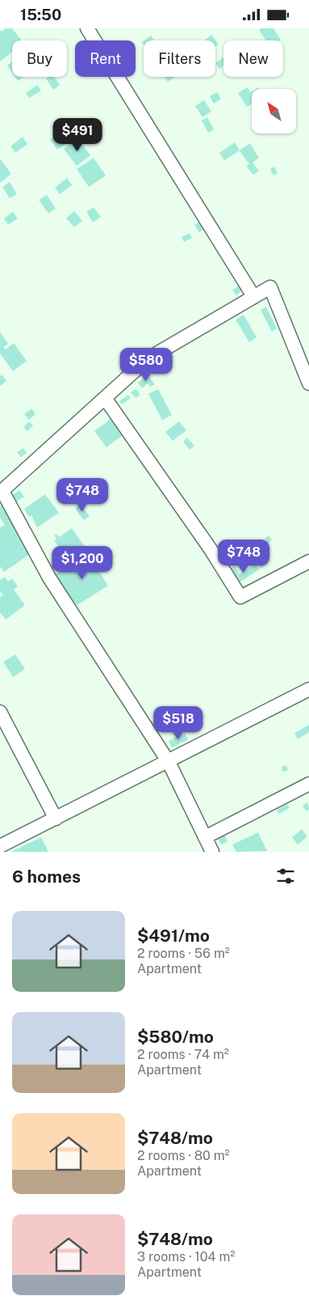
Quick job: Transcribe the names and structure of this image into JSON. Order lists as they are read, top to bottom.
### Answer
{
  "north": "top left",
  "page": {
    "status": "15:50",
    "chip": [
      "Buy",
      "Rent",
      "Filters",
      "New"
    ],
    "price": [
      "$491",
      "$580",
      "$748",
      "$748",
      "$1,200",
      "$518"
    ],
    "heading": "6 homes",
    "list": [
      {
        "name": "$491/mo",
        "note": "2 rooms · 56 m² · Apartment"
      },
      {
        "name": "$580/mo",
        "note": "2 rooms · 74 m² · Apartment"
      },
      {
        "name": "$748/mo",
        "note": "2 rooms · 80 m² · Apartment"
      },
      {
        "name": "$748/mo",
        "note": "3 rooms · 104 m² · Apartment"
      }
    ]
  }
}
